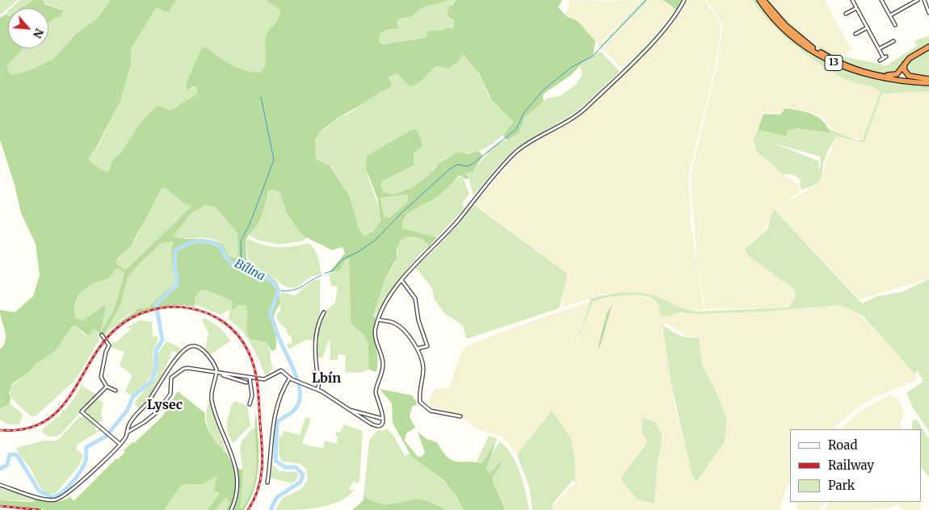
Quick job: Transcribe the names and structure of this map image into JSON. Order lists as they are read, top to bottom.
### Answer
{
  "streets": {
    "highway": ["13"]
  },
  "districts": ["Lbín", "Lysec"],
  "water": ["Bílina"],
  "legend": ["Road", "Railway", "Park"],
  "north": "bottom right"
}
